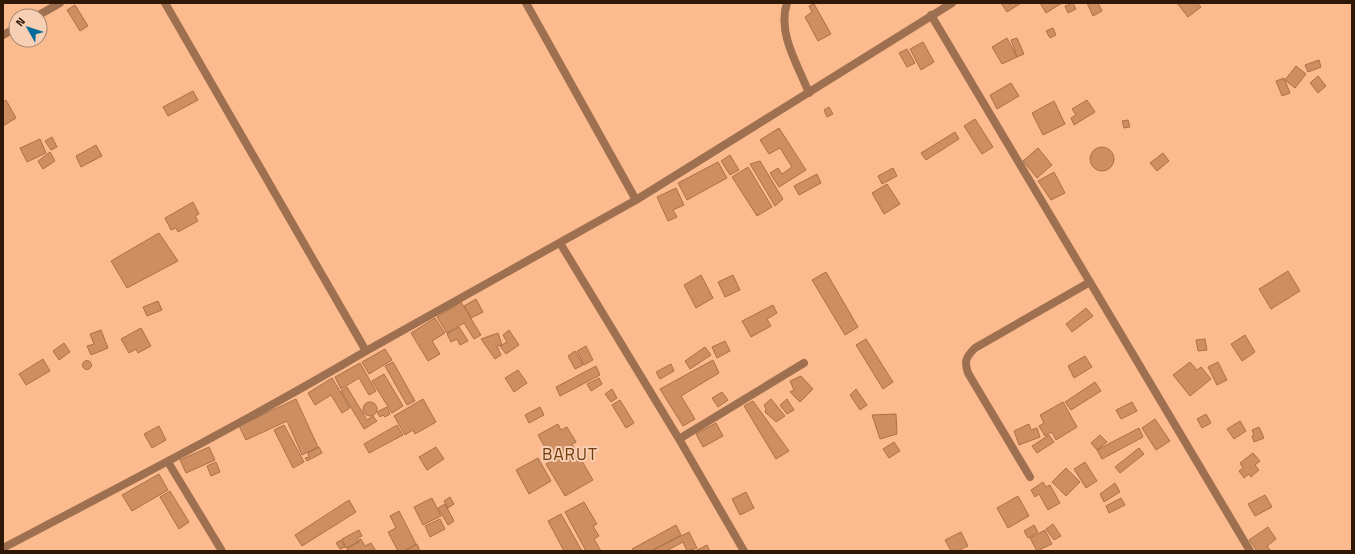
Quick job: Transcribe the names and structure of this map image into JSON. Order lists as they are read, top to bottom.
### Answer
{
  "districts": ["BARUT"],
  "north": "top left"
}
